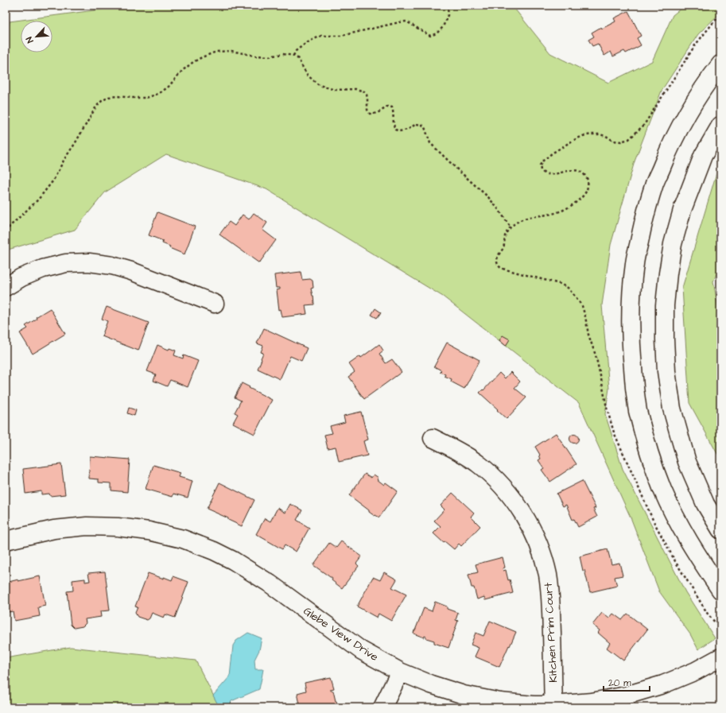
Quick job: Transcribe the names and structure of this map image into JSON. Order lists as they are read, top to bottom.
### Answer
{
  "streets": {
    "street": ["Kitchen Prim Court", "Glebe View Drive"]
  },
  "crossings": [
    ["Kitchen Prim Court", "Glebe View Drive"]
  ],
  "scale_bar": "20 m",
  "north": "bottom left"
}
